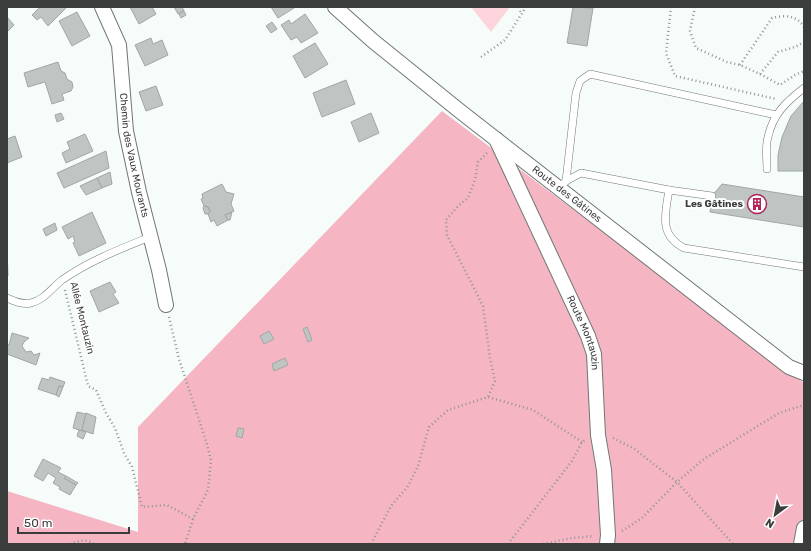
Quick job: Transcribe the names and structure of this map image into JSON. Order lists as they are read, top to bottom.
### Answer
{
  "streets": {
    "street": ["Chemin des Vaux Mourants", "Route des Gâtines", "Route Montauzin"],
    "lane": ["Allée Montauzin"]
  },
  "crossings": [
    ["Chemin des Vaux Mourants", "Allée Montauzin"],
    ["Route des Gâtines", "Route Montauzin"]
  ],
  "places": {
    "building": ["Les Gâtines"]
  },
  "scale_bar": "50 m",
  "north": "bottom left"
}
